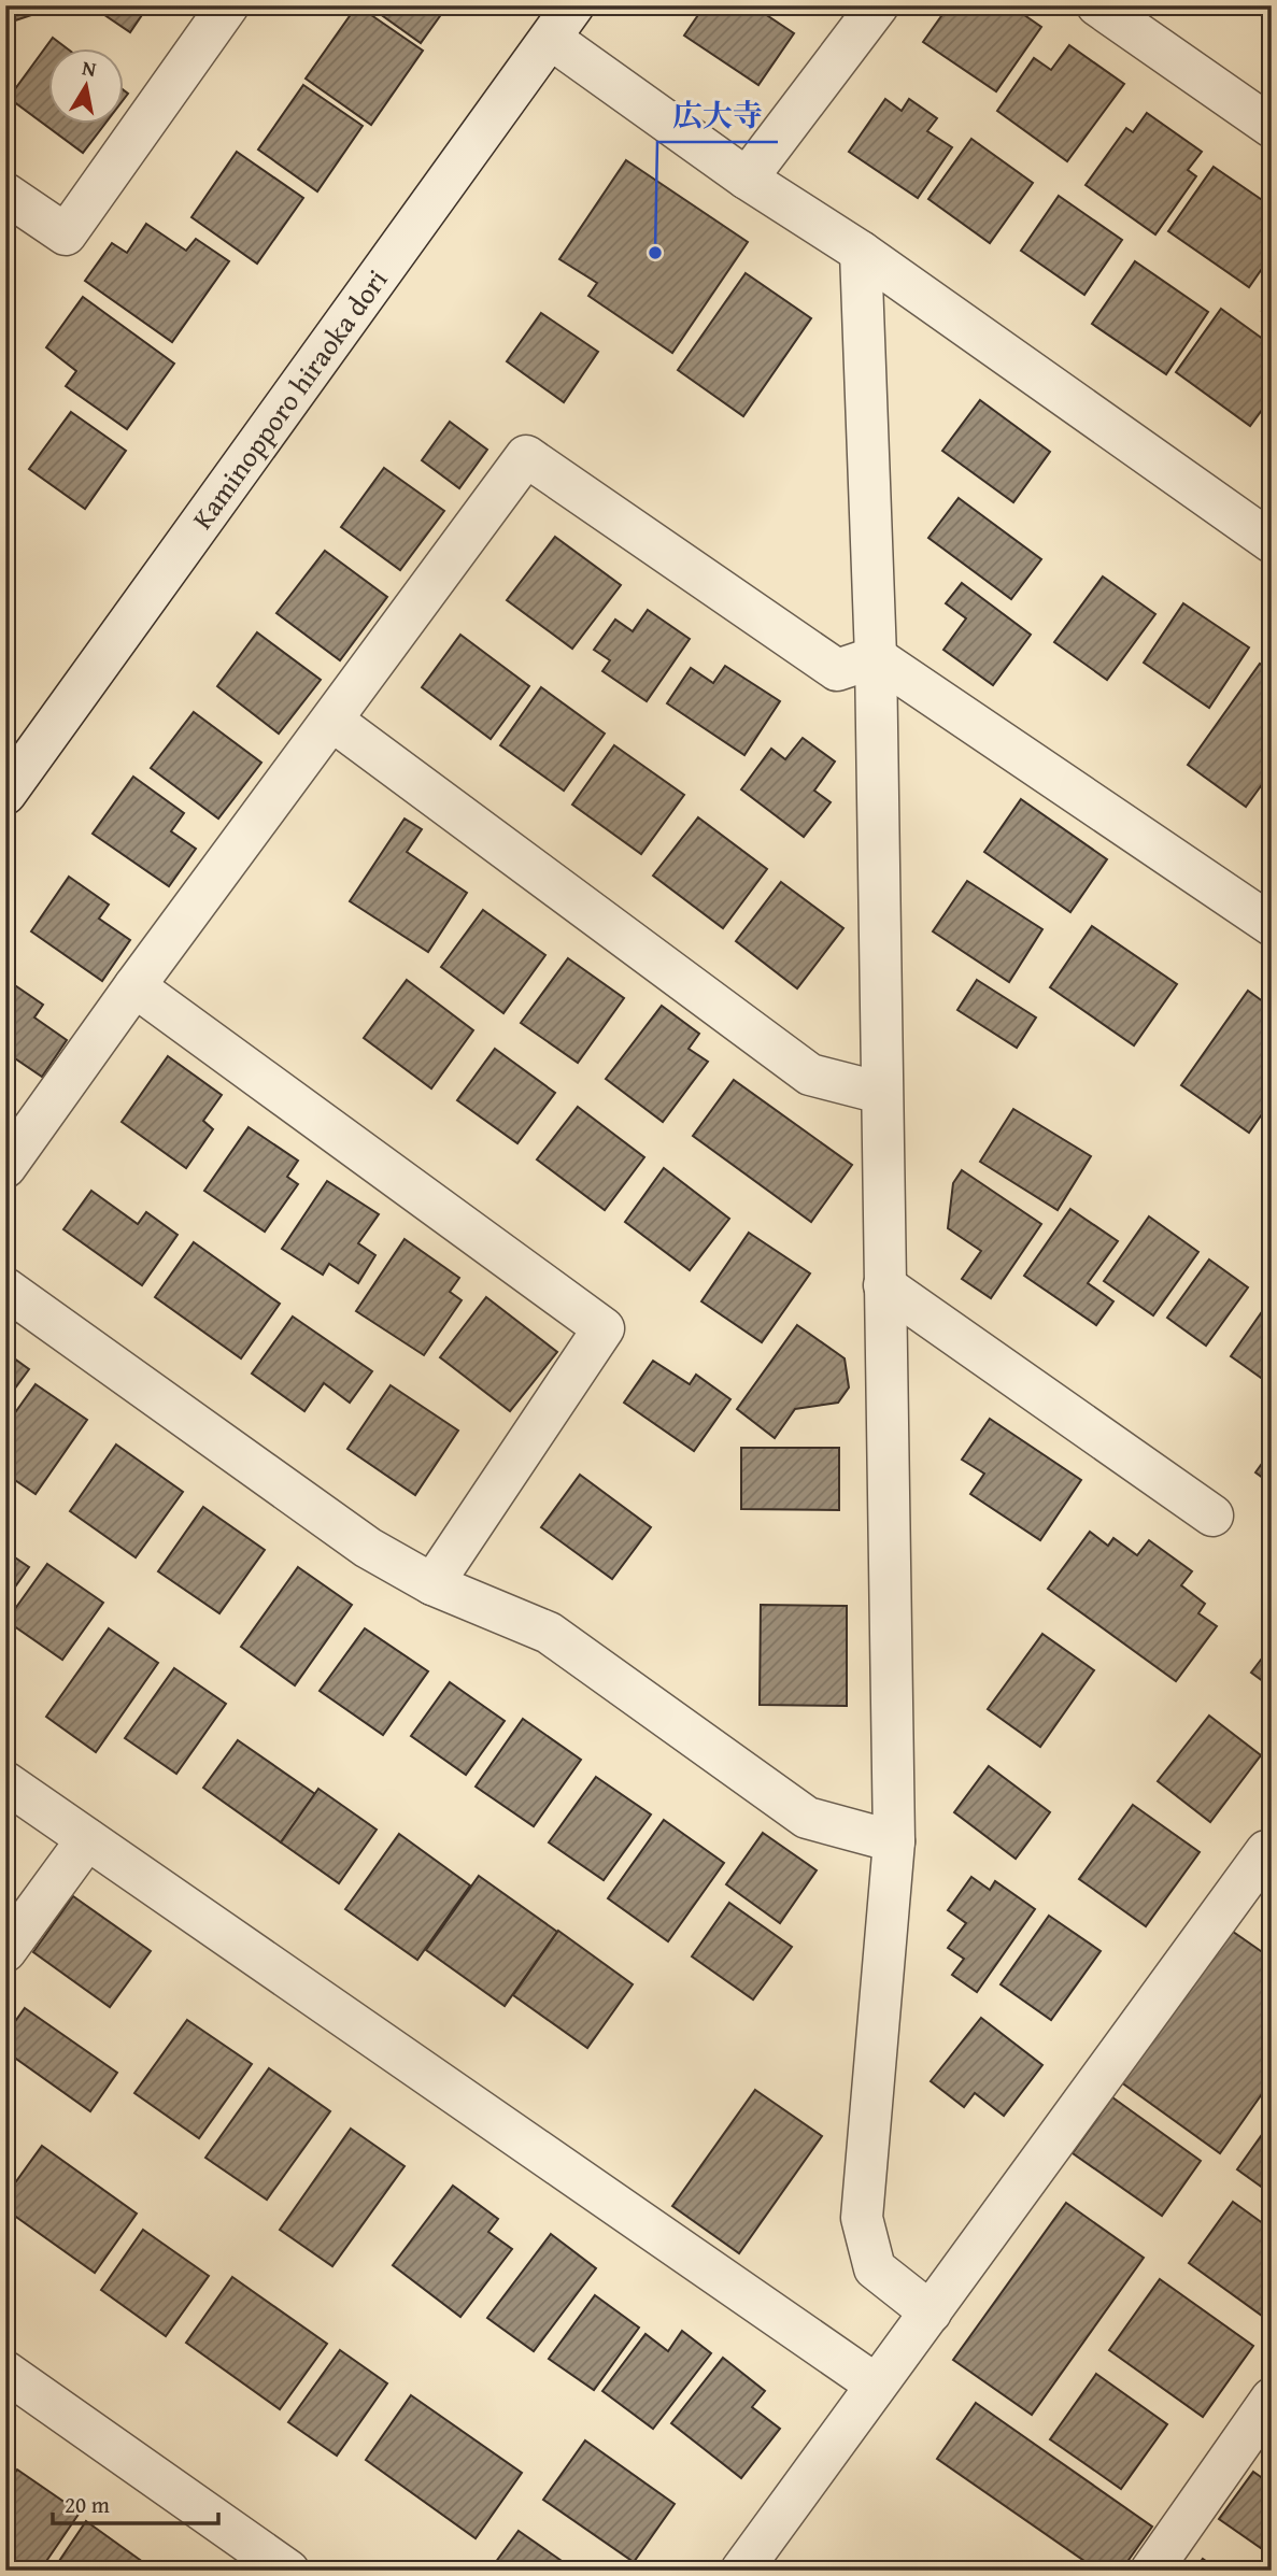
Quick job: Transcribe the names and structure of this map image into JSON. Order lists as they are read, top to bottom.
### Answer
{
  "streets": {
    "street": ["Kaminopporo hiraoka dori"]
  },
  "places": ["広大寺"],
  "scale_bar": "20 m",
  "north": "top"
}
